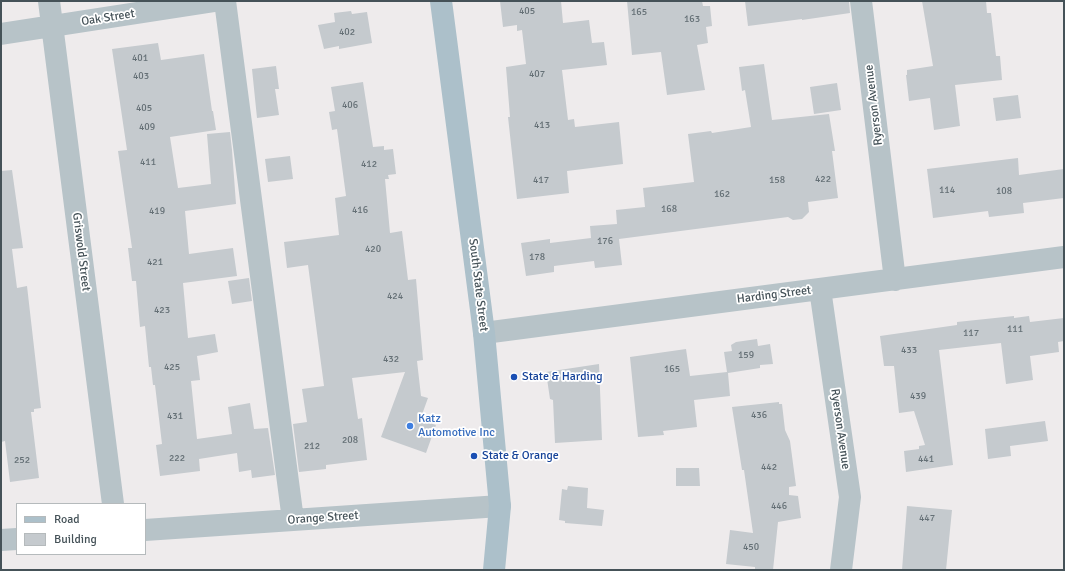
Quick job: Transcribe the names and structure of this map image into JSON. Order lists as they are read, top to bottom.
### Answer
{
  "streets": {
    "main road": ["South State Street"],
    "street": [
      "Oak Street",
      "Ryerson Avenue",
      "Griswold Street",
      "Harding Street",
      "Orange Street"
    ]
  },
  "crossings": [
    ["Oak Street", "Griswold Street"],
    ["Ryerson Avenue", "Harding Street"],
    ["South State Street", "Harding Street"],
    ["South State Street", "Orange Street"]
  ],
  "places": ["State & Harding", "Katz Automotive Inc", "State & Orange"],
  "house_numbers": [
    "405",
    "165",
    "163",
    "402",
    "401",
    "407",
    "403",
    "406",
    "405",
    "413",
    "409",
    "411",
    "412",
    "422",
    "417",
    "158",
    "114",
    "108",
    "162",
    "168",
    "416",
    "419",
    "176",
    "420",
    "178",
    "421",
    "424",
    "423",
    "111",
    "117",
    "433",
    "159",
    "432",
    "425",
    "165",
    "439",
    "436",
    "431",
    "208",
    "212",
    "222",
    "441",
    "252",
    "442",
    "446",
    "447",
    "450"
  ],
  "legend": ["Road", "Building"]
}
